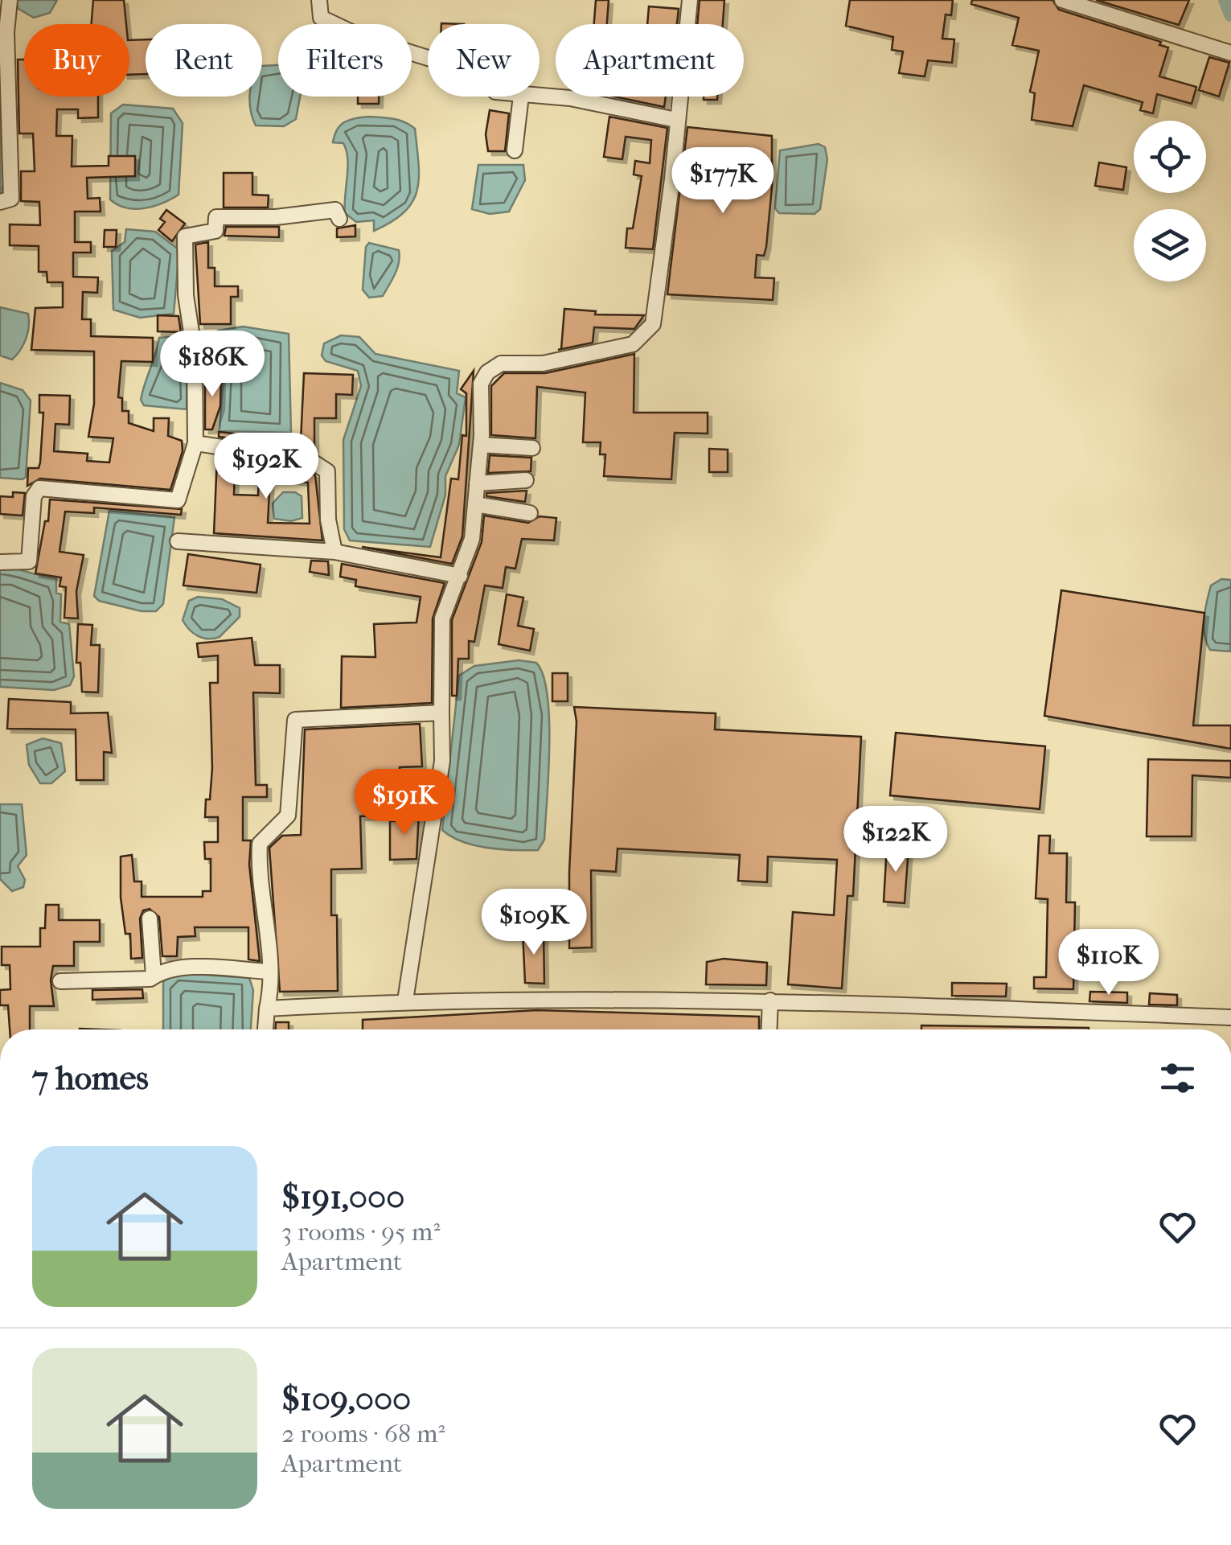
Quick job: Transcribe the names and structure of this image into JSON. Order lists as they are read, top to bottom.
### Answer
{
  "page": {
    "chip": [
      "Buy",
      "Rent",
      "Filters",
      "New",
      "Apartment"
    ],
    "price": [
      "$177K",
      "$186K",
      "$192K",
      "$191K",
      "$122K",
      "$109K",
      "$110K"
    ],
    "heading": "7 homes",
    "list": [
      {
        "name": "$191,000",
        "note": "3 rooms · 95 m² · Apartment"
      },
      {
        "name": "$109,000",
        "note": "2 rooms · 68 m² · Apartment"
      }
    ]
  }
}
